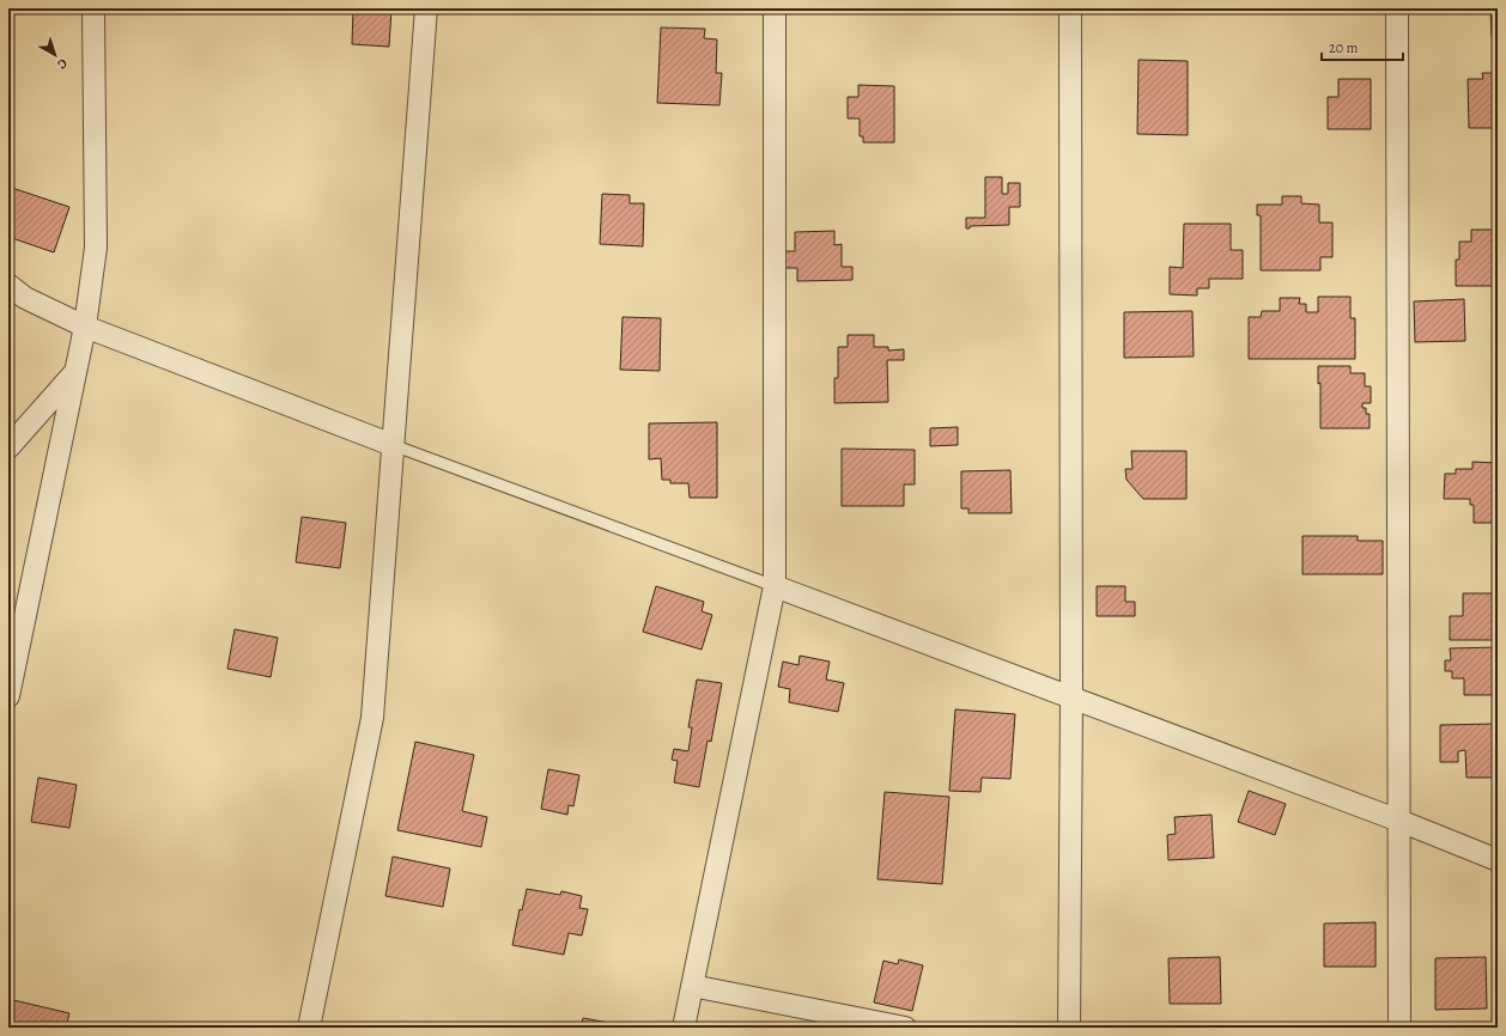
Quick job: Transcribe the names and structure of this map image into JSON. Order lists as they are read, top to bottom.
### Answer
{
  "scale_bar": "20 m",
  "north": "bottom right"
}
